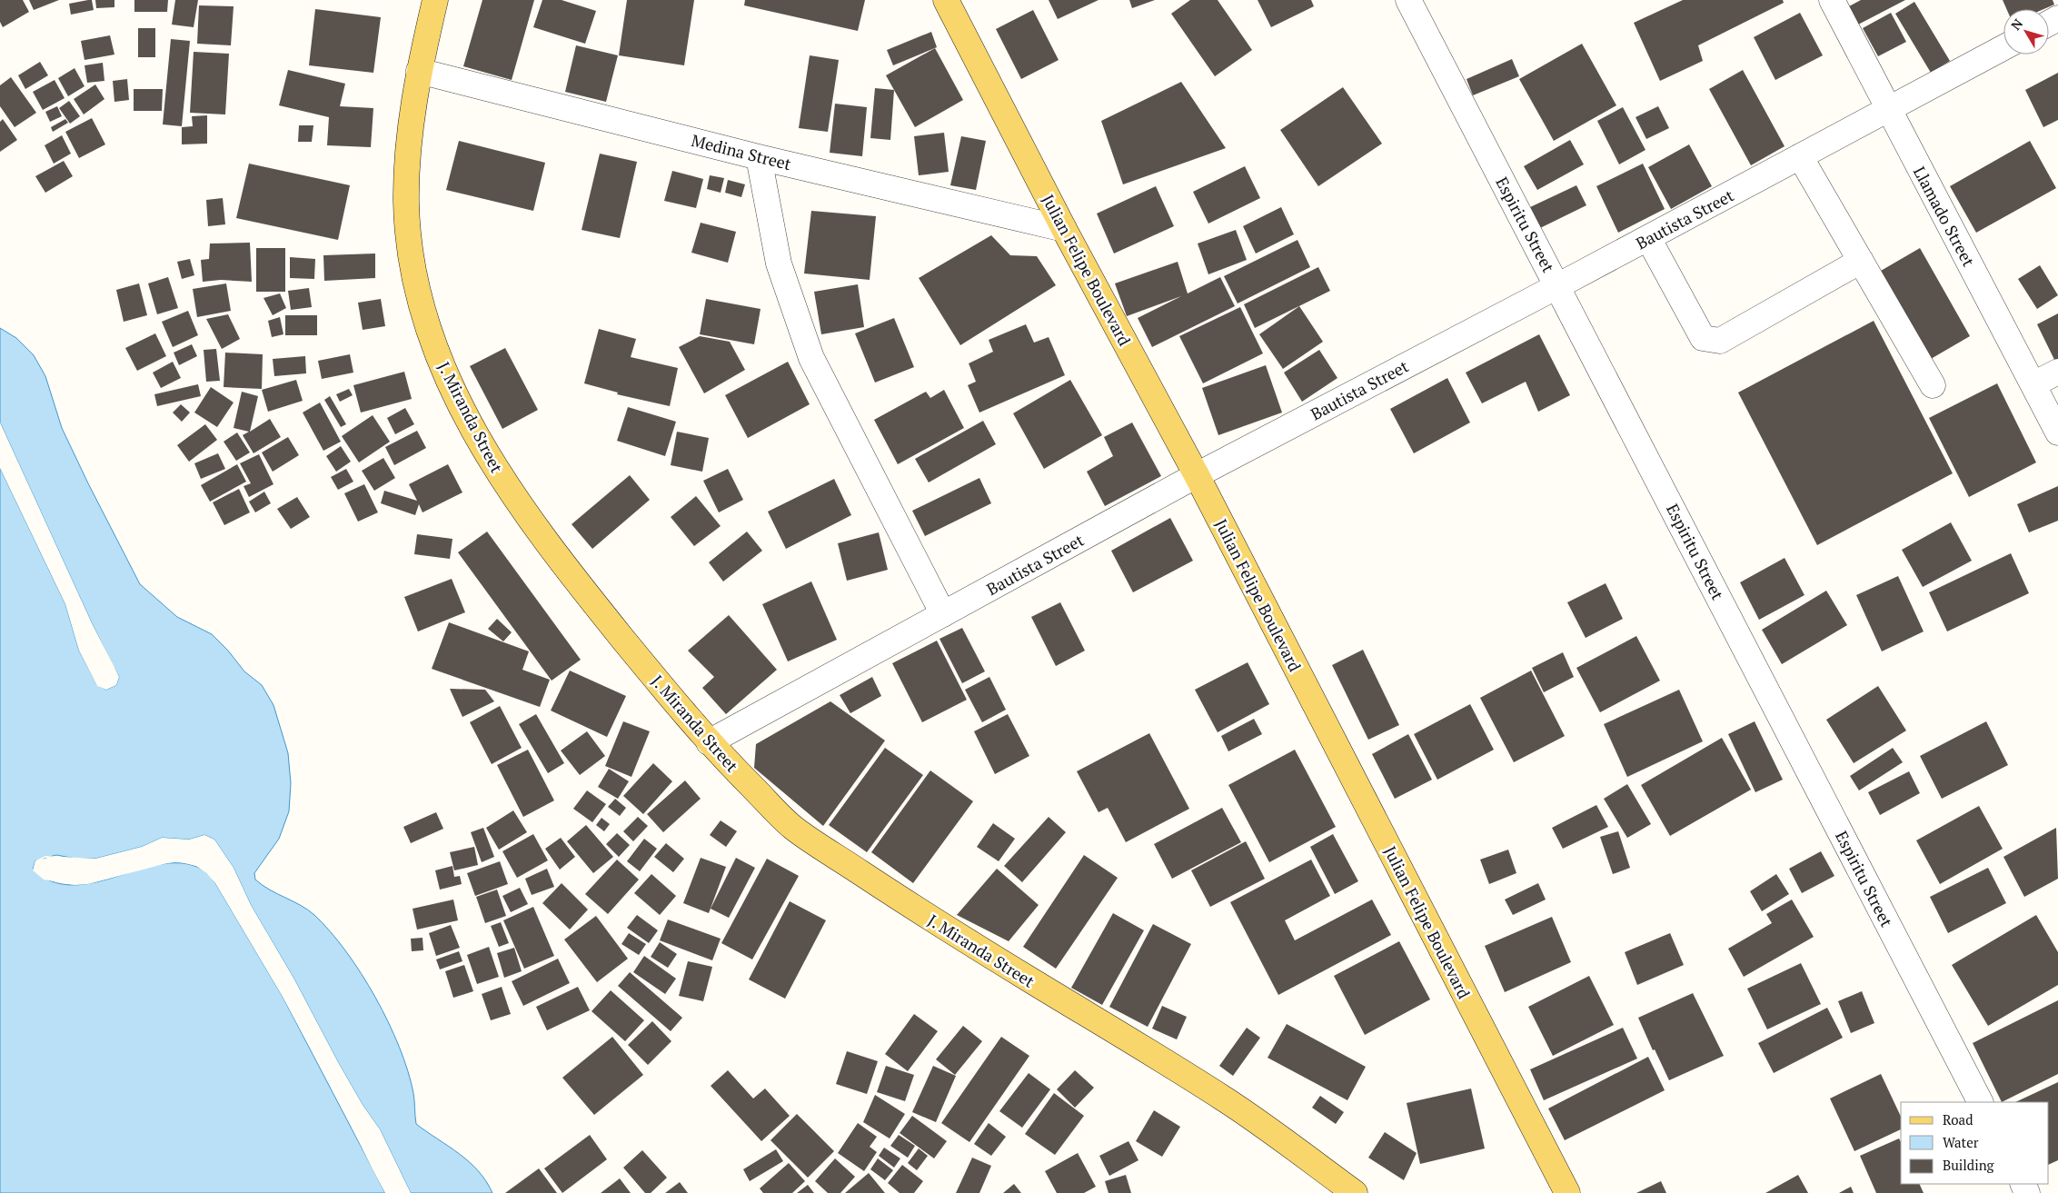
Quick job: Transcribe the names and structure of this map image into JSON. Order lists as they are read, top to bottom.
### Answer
{
  "streets": {
    "main road": ["Julian Felipe Boulevard", "J. Miranda Street"],
    "street": [
      "Medina Street",
      "Llamado Street",
      "Bautista Street",
      "Espiritu Street"
    ]
  },
  "crossings": [
    ["Medina Street", "Julian Felipe Boulevard"],
    ["Medina Street", "J. Miranda Street"],
    ["Llamado Street", "Bautista Street"],
    ["Bautista Street", "Espiritu Street"],
    ["Bautista Street", "Julian Felipe Boulevard"],
    ["Bautista Street", "J. Miranda Street"]
  ],
  "legend": ["Road", "Water", "Building"],
  "north": "top left"
}
